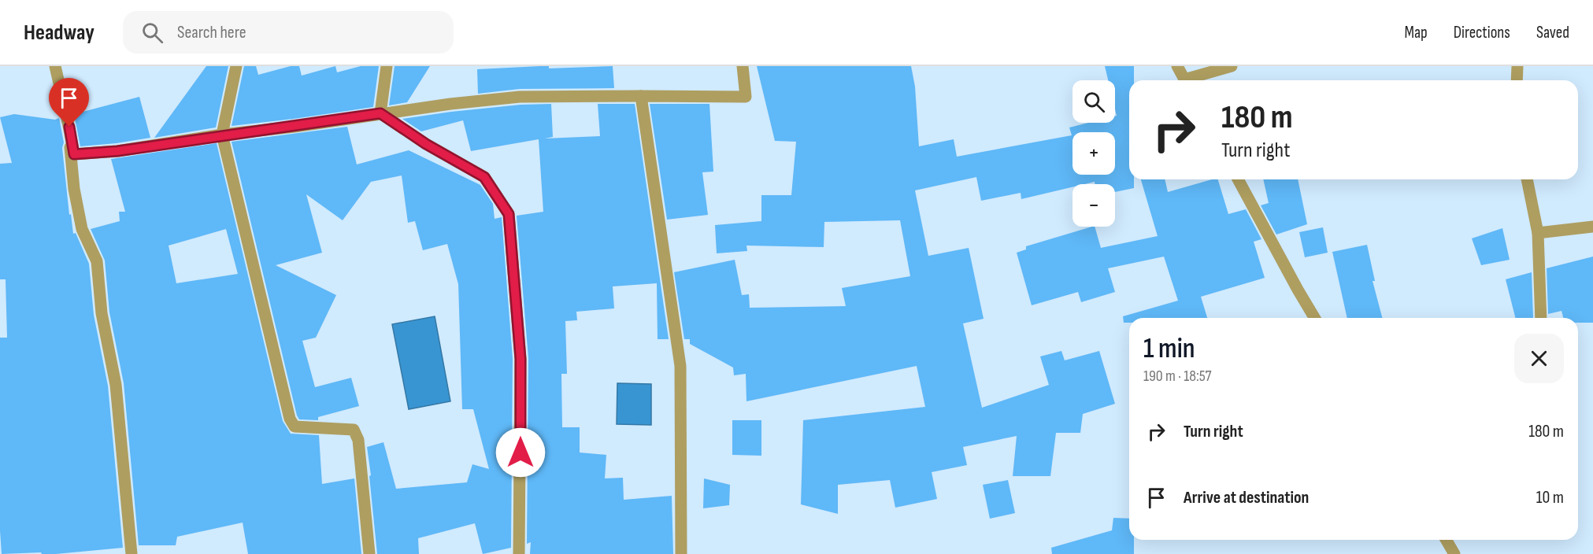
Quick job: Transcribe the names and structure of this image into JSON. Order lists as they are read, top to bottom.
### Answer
{
  "page": {
    "header": "Headway",
    "search": "Search here",
    "nav": ["Map", "Directions", "Saved"],
    "map_buttons": ["+", "−"],
    "turn": ["180 m", "Turn right"],
    "heading": ["1 min", "190 m · 18:57"],
    "list": [
      {
        "name": "Turn right",
        "value": "180 m"
      },
      {
        "name": "Arrive at destination",
        "value": "10 m"
      }
    ]
  }
}
